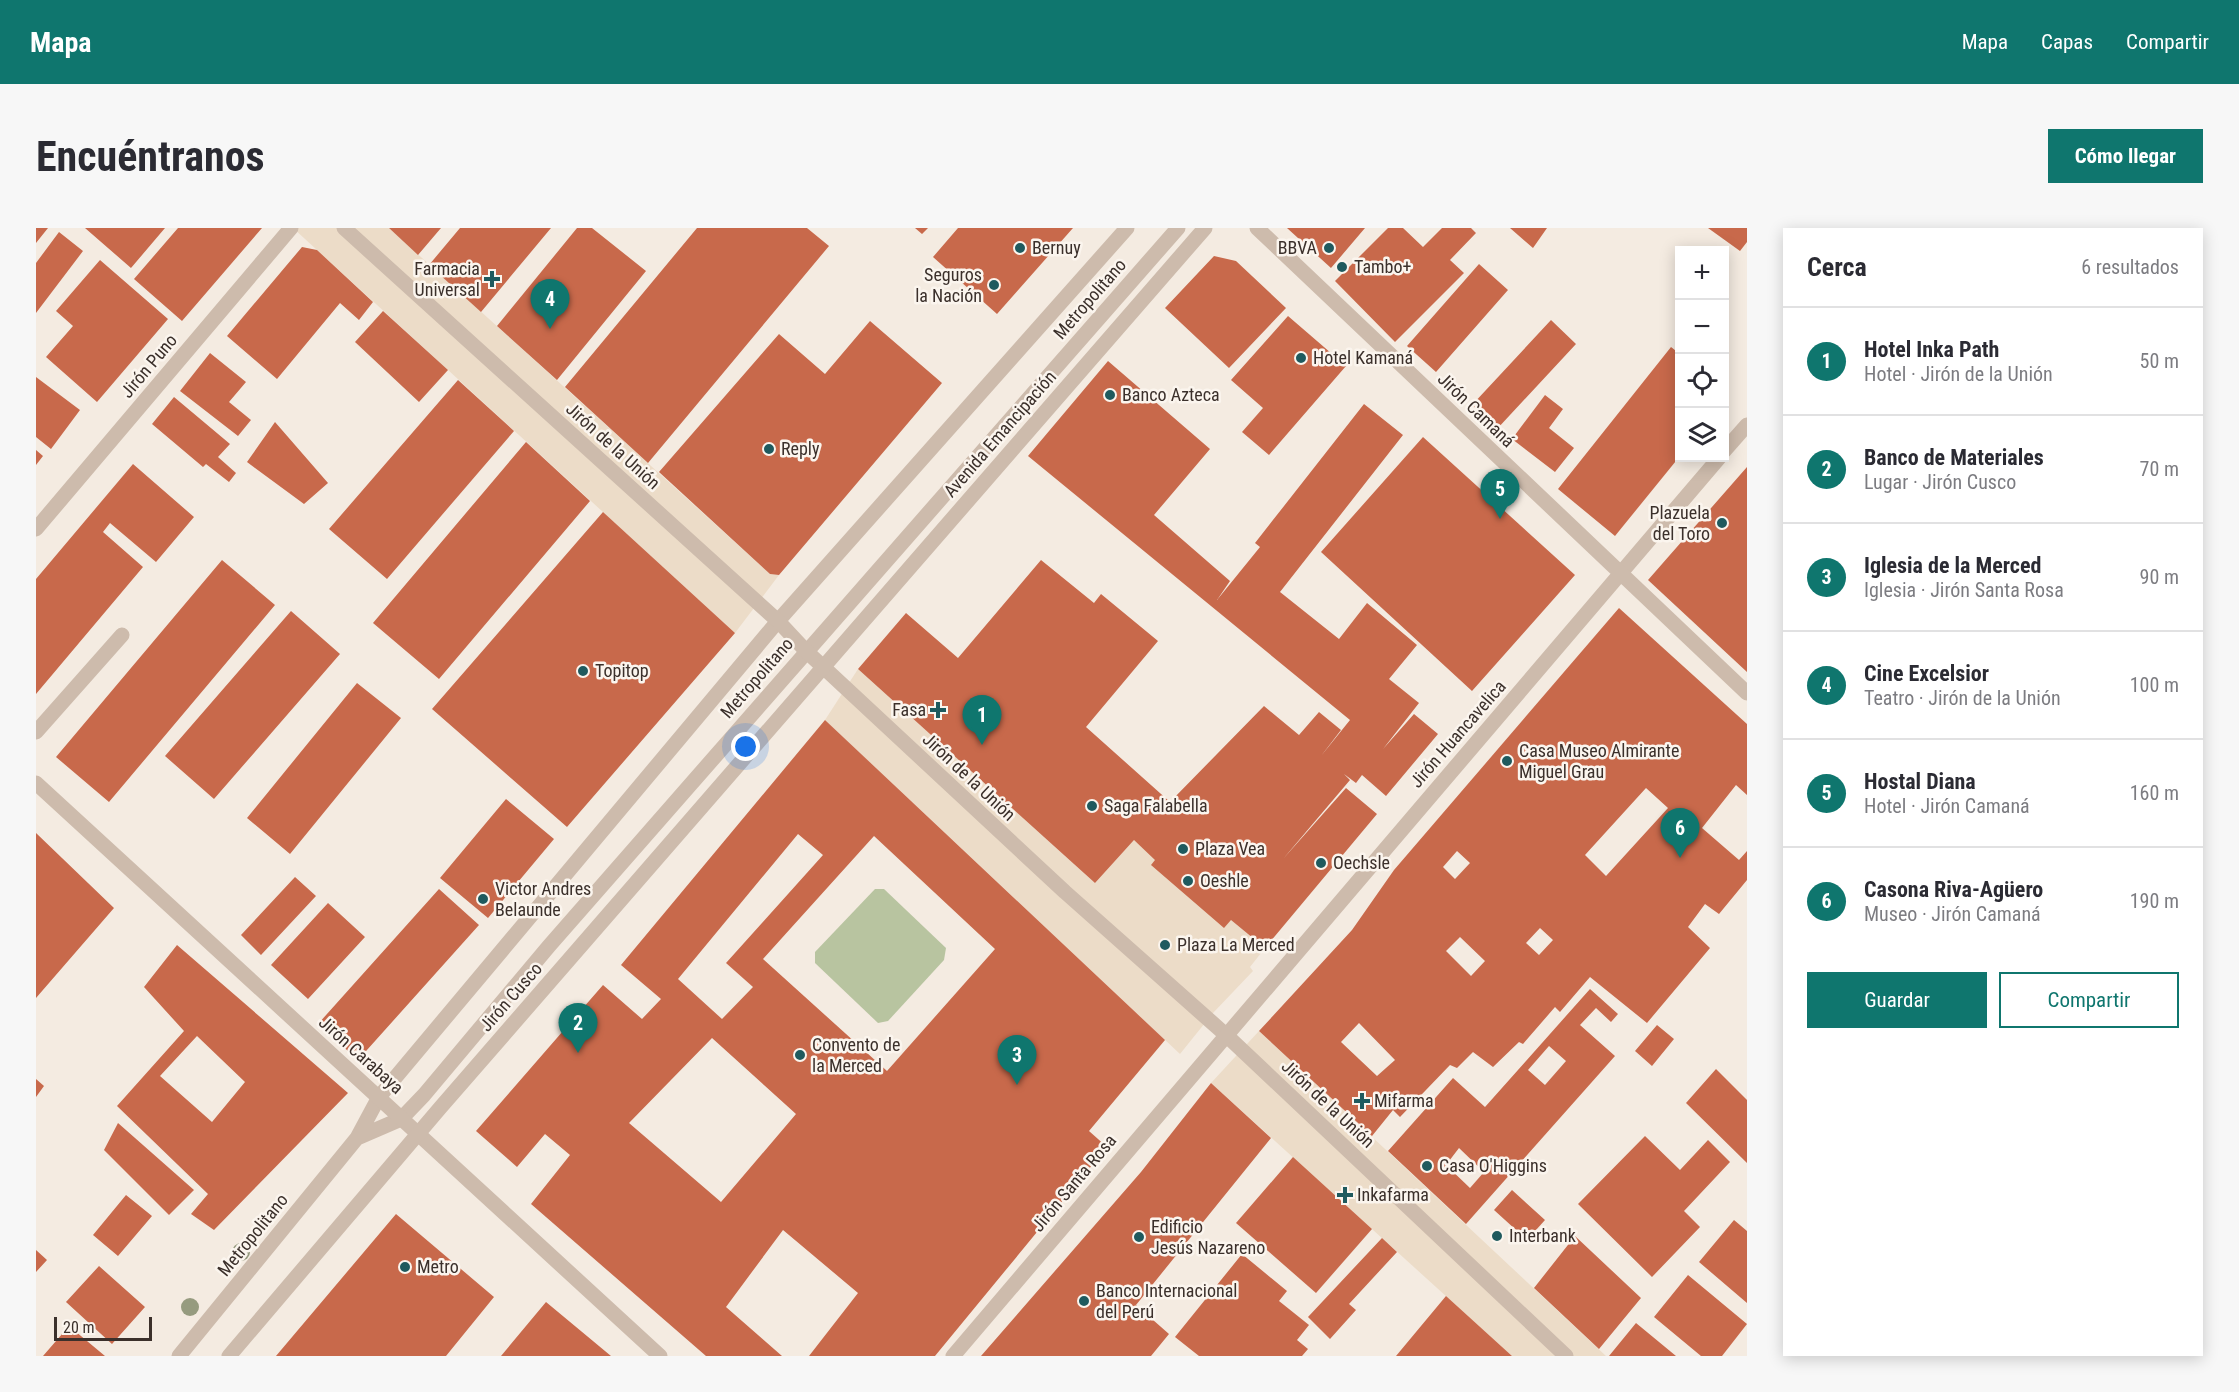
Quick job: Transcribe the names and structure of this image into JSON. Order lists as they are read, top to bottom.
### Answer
{
  "streets": {
    "street": [
      "Metropolitano",
      "Jirón Puno",
      "Jirón Camaná",
      "Avenida Emancipación",
      "Jirón de la Unión",
      "Jirón Huancavelica",
      "Jirón Cusco",
      "Jirón Carabaya",
      "Jirón Santa Rosa"
    ]
  },
  "crossings": [
    ["Metropolitano", "Jirón de la Unión"],
    ["Metropolitano", "Jirón Carabaya"],
    ["Jirón Camaná", "Jirón Huancavelica"],
    ["Avenida Emancipación", "Jirón de la Unión"],
    ["Avenida Emancipación", "Jirón Cusco"],
    ["Jirón de la Unión", "Jirón Huancavelica"],
    ["Jirón de la Unión", "Jirón Cusco"],
    ["Jirón de la Unión", "Jirón Santa Rosa"],
    ["Jirón Huancavelica", "Jirón Santa Rosa"],
    ["Jirón Cusco", "Jirón Carabaya"]
  ],
  "places": {
    "other": [
      "Bernuy",
      "BBVA",
      "Tambo+",
      "Seguros la Nación",
      "Hotel Kamaná",
      "Banco Azteca",
      "Reply",
      "Plazuela del Toro",
      "Topitop",
      "Casa Museo Almirante Miguel Grau",
      "Saga Falabella",
      "Plaza Vea",
      "Oechsle",
      "Oeshle",
      "Victor Andres Belaunde",
      "Plaza La Merced",
      "Convento de la Merced",
      "Casa O'Higgins",
      "Interbank",
      "Edificio Jesús Nazareno",
      "Metro",
      "Banco Internacional del Perú"
    ],
    "health": [
      "Farmacia Universal",
      "Fasa",
      "Mifarma",
      "Inkafarma"
    ]
  },
  "scale_bar": "20 m",
  "page": {
    "header": "Mapa",
    "nav": ["Mapa", "Capas", "Compartir"],
    "buttons": [
      "Cómo llegar",
      ["Guardar", "Compartir"]
    ],
    "title": "Encuéntranos",
    "heading": ["Cerca", "6 resultados"],
    "map_buttons": ["+", "−"],
    "pins": [
      "4",
      "5",
      "1",
      "6",
      "2",
      "3"
    ],
    "list": [
      {
        "mark": "1",
        "name": "Hotel Inka Path",
        "note": "Hotel · Jirón de la Unión",
        "value": "50 m"
      },
      {
        "mark": "2",
        "name": "Banco de Materiales",
        "note": "Lugar · Jirón Cusco",
        "value": "70 m"
      },
      {
        "mark": "3",
        "name": "Iglesia de la Merced",
        "note": "Iglesia · Jirón Santa Rosa",
        "value": "90 m"
      },
      {
        "mark": "4",
        "name": "Cine Excelsior",
        "note": "Teatro · Jirón de la Unión",
        "value": "100 m"
      },
      {
        "mark": "5",
        "name": "Hostal Diana",
        "note": "Hotel · Jirón Camaná",
        "value": "160 m"
      },
      {
        "mark": "6",
        "name": "Casona Riva-Agüero",
        "note": "Museo · Jirón Camaná",
        "value": "190 m"
      }
    ],
    "scale": "20 m"
  }
}
